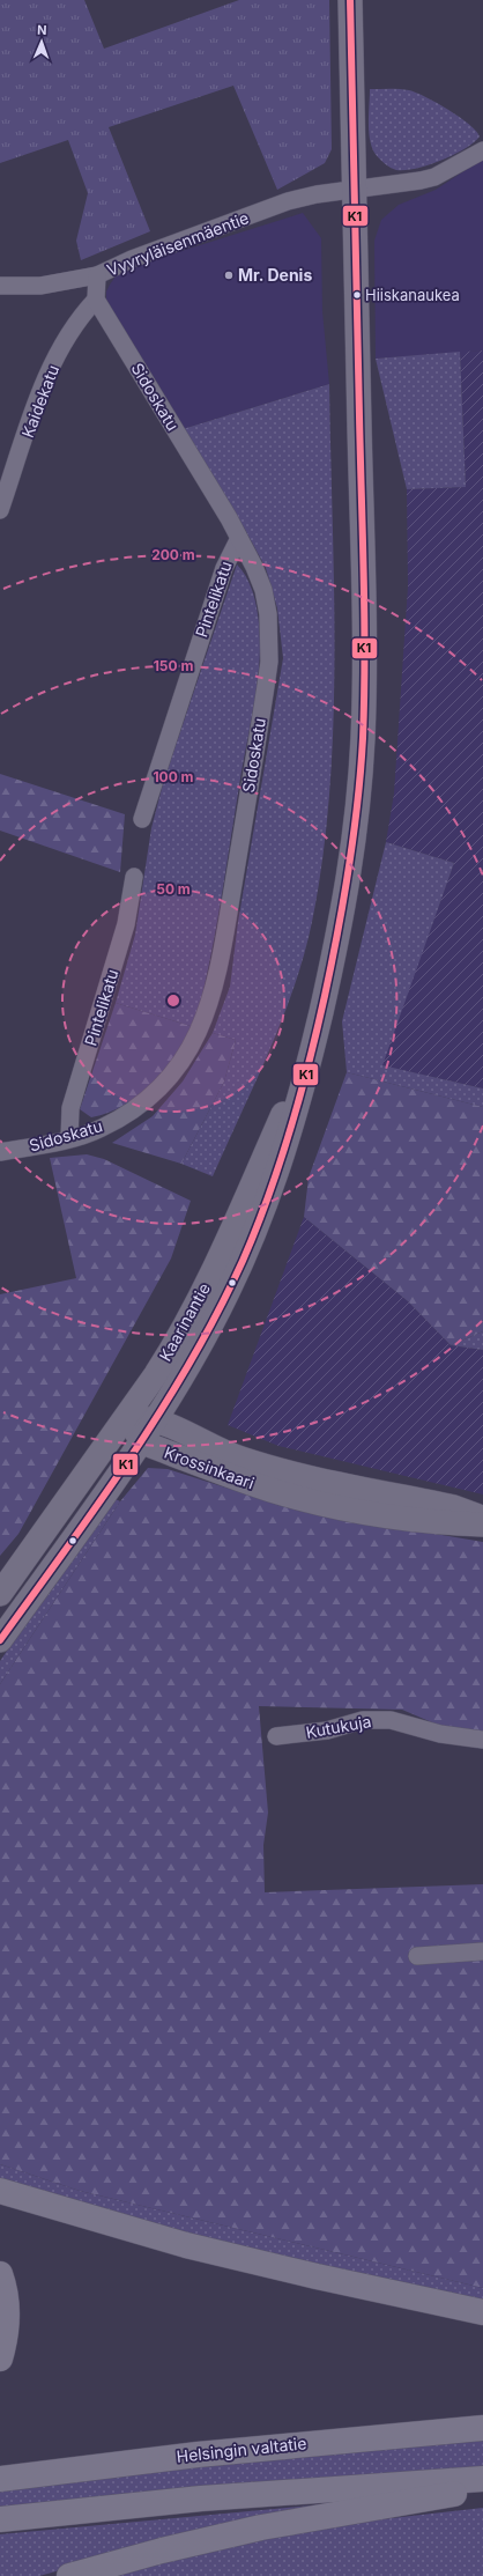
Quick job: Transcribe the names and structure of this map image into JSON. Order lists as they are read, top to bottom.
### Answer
{
  "streets": {
    "highway": ["Helsingin valtatie"],
    "main road": ["Kaarinantie", "Krossinkaari"],
    "street": [
      "Vyyryläisenmäentie",
      "Sidoskatu",
      "Kaidekatu",
      "Pintelikatu",
      "Kutukuja"
    ]
  },
  "crossings": [
    ["Vyyryläisenmäentie", "Kaarinantie"],
    ["Sidoskatu", "Kaidekatu"],
    ["Sidoskatu", "Pintelikatu"],
    ["Kaarinantie", "Krossinkaari"]
  ],
  "places": ["Mr. Denis", "Hiiskanaukea"],
  "lines": ["transit line K1"],
  "north": "top",
  "rings": [
    "200 m",
    "150 m",
    "100 m",
    "50 m"
  ]
}
